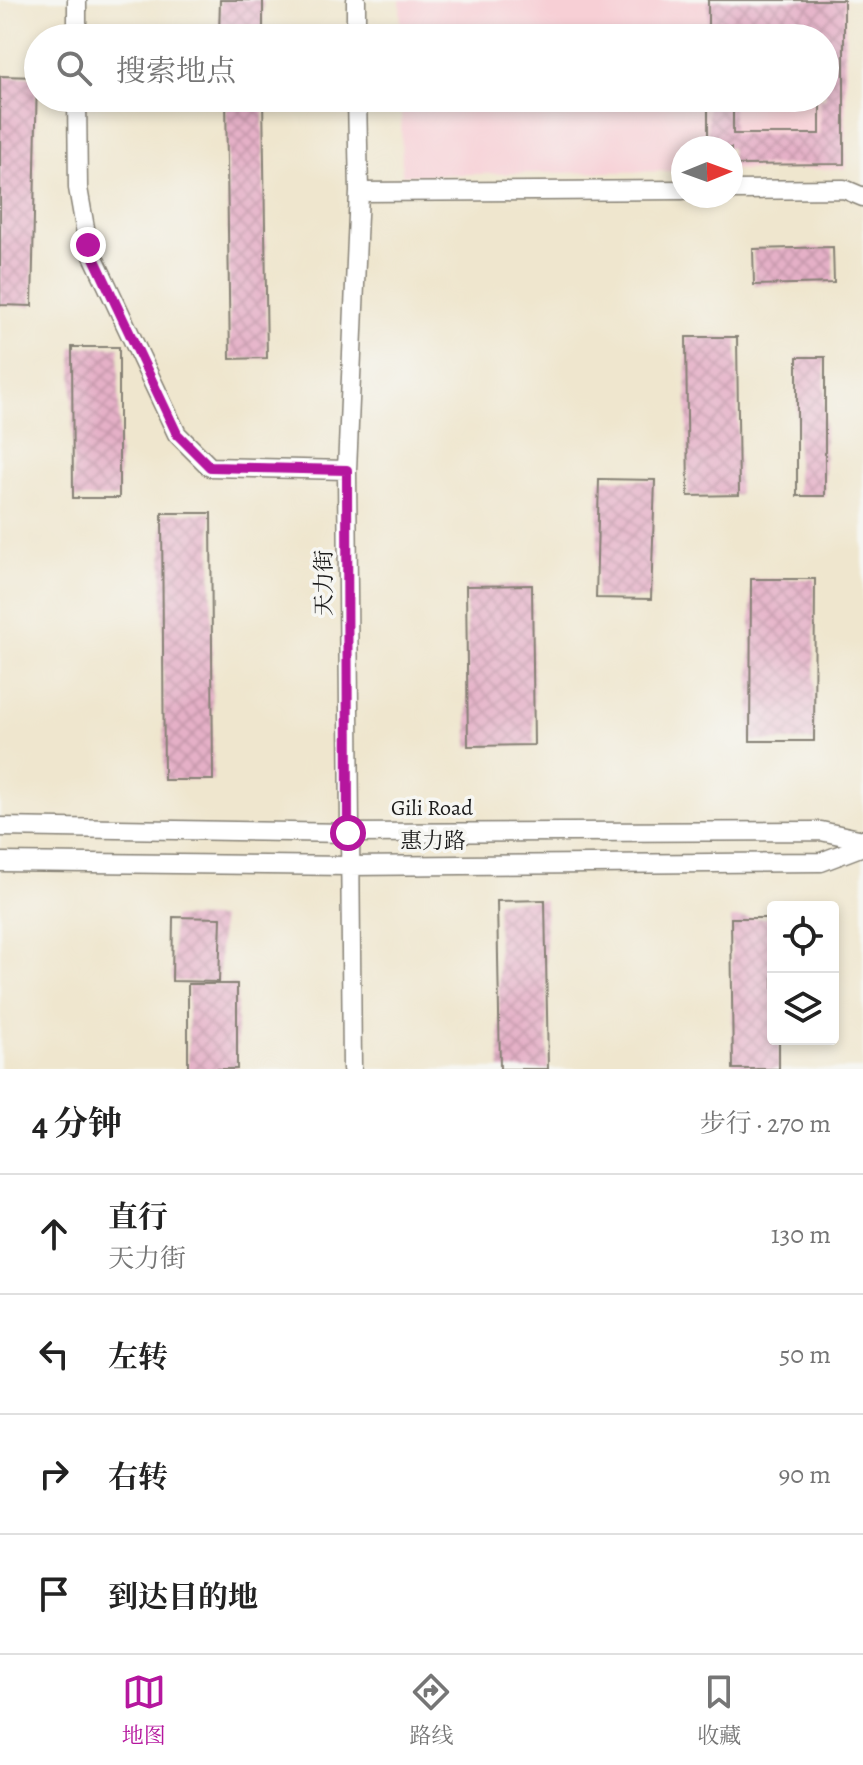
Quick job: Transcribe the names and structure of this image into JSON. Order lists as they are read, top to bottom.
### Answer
{
  "streets": {
    "street": ["天力街", "Gili Road", "惠力路"]
  },
  "crossings": [
    ["天力街", "Gili Road"],
    ["天力街", "惠力路"],
    ["Gili Road", "惠力路"]
  ],
  "north": "right",
  "page": {
    "search": "搜索地点",
    "heading": ["4 分钟", "步行 · 270 m"],
    "list": [
      ["直行", "天力街", "130 m"],
      ["左转", "50 m"],
      ["右转", "90 m"],
      "到达目的地"
    ],
    "nav": ["地图", "路线", "收藏"]
  }
}
